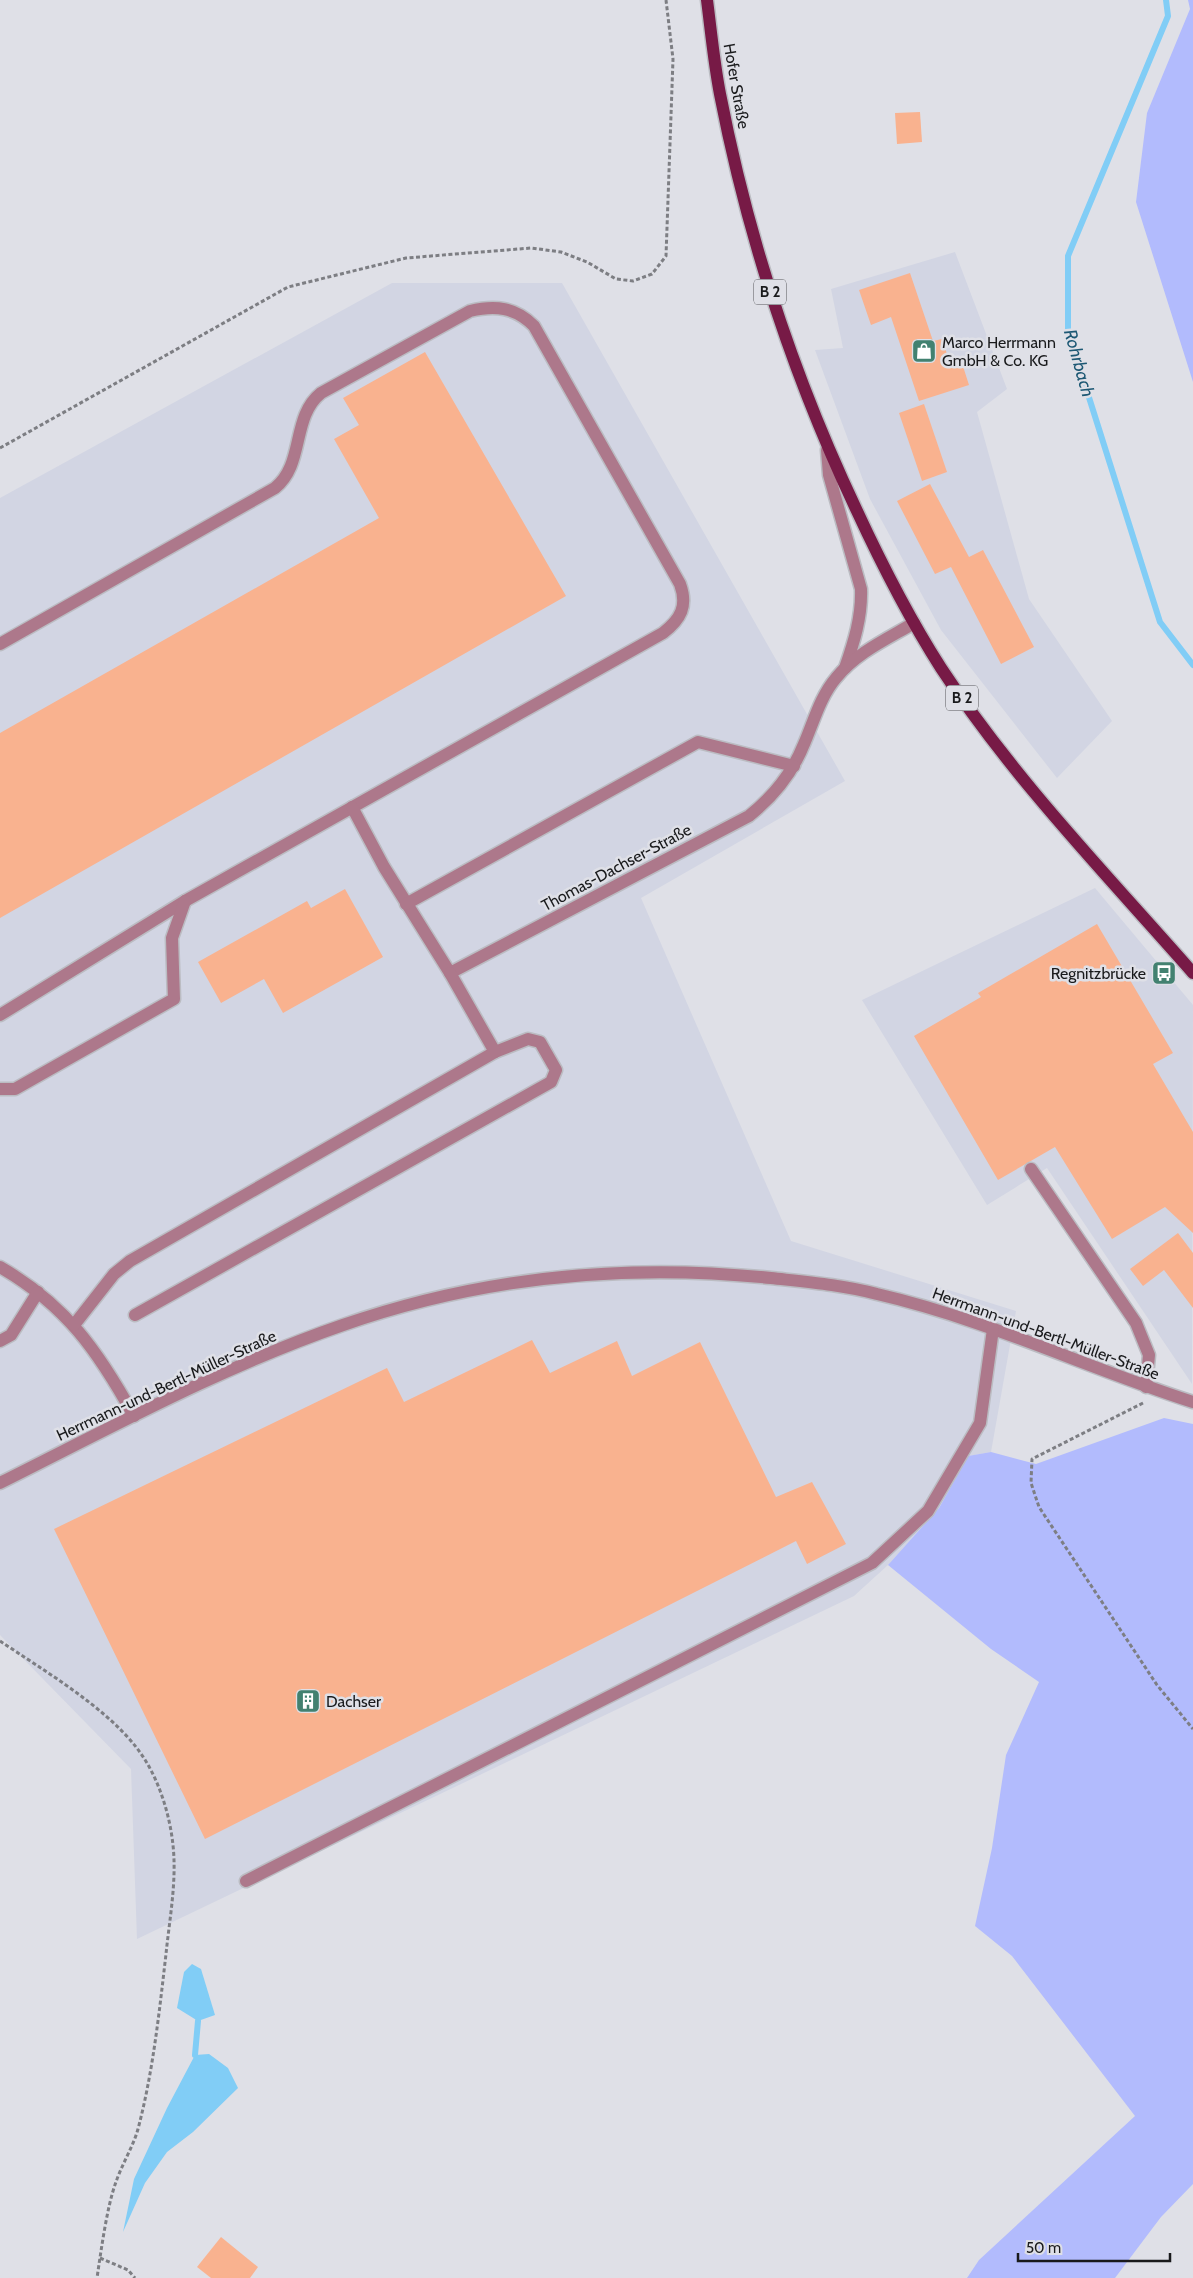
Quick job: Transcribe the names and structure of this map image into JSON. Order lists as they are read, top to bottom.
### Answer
{
  "streets": {
    "main road": ["Hofer Straße", "B 2"],
    "street": ["Thomas-Dachser-Straße", "Herrmann-und-Bertl-Müller-Straße"]
  },
  "crossings": [
    ["Hofer Straße", "B 2"]
  ],
  "water": ["Rohrbach"],
  "places": {
    "shop": ["Marco Herrmann GmbH & Co. KG"],
    "bus stop": ["Regnitzbrücke"],
    "building": ["Dachser"]
  },
  "scale_bar": "50 m"
}
